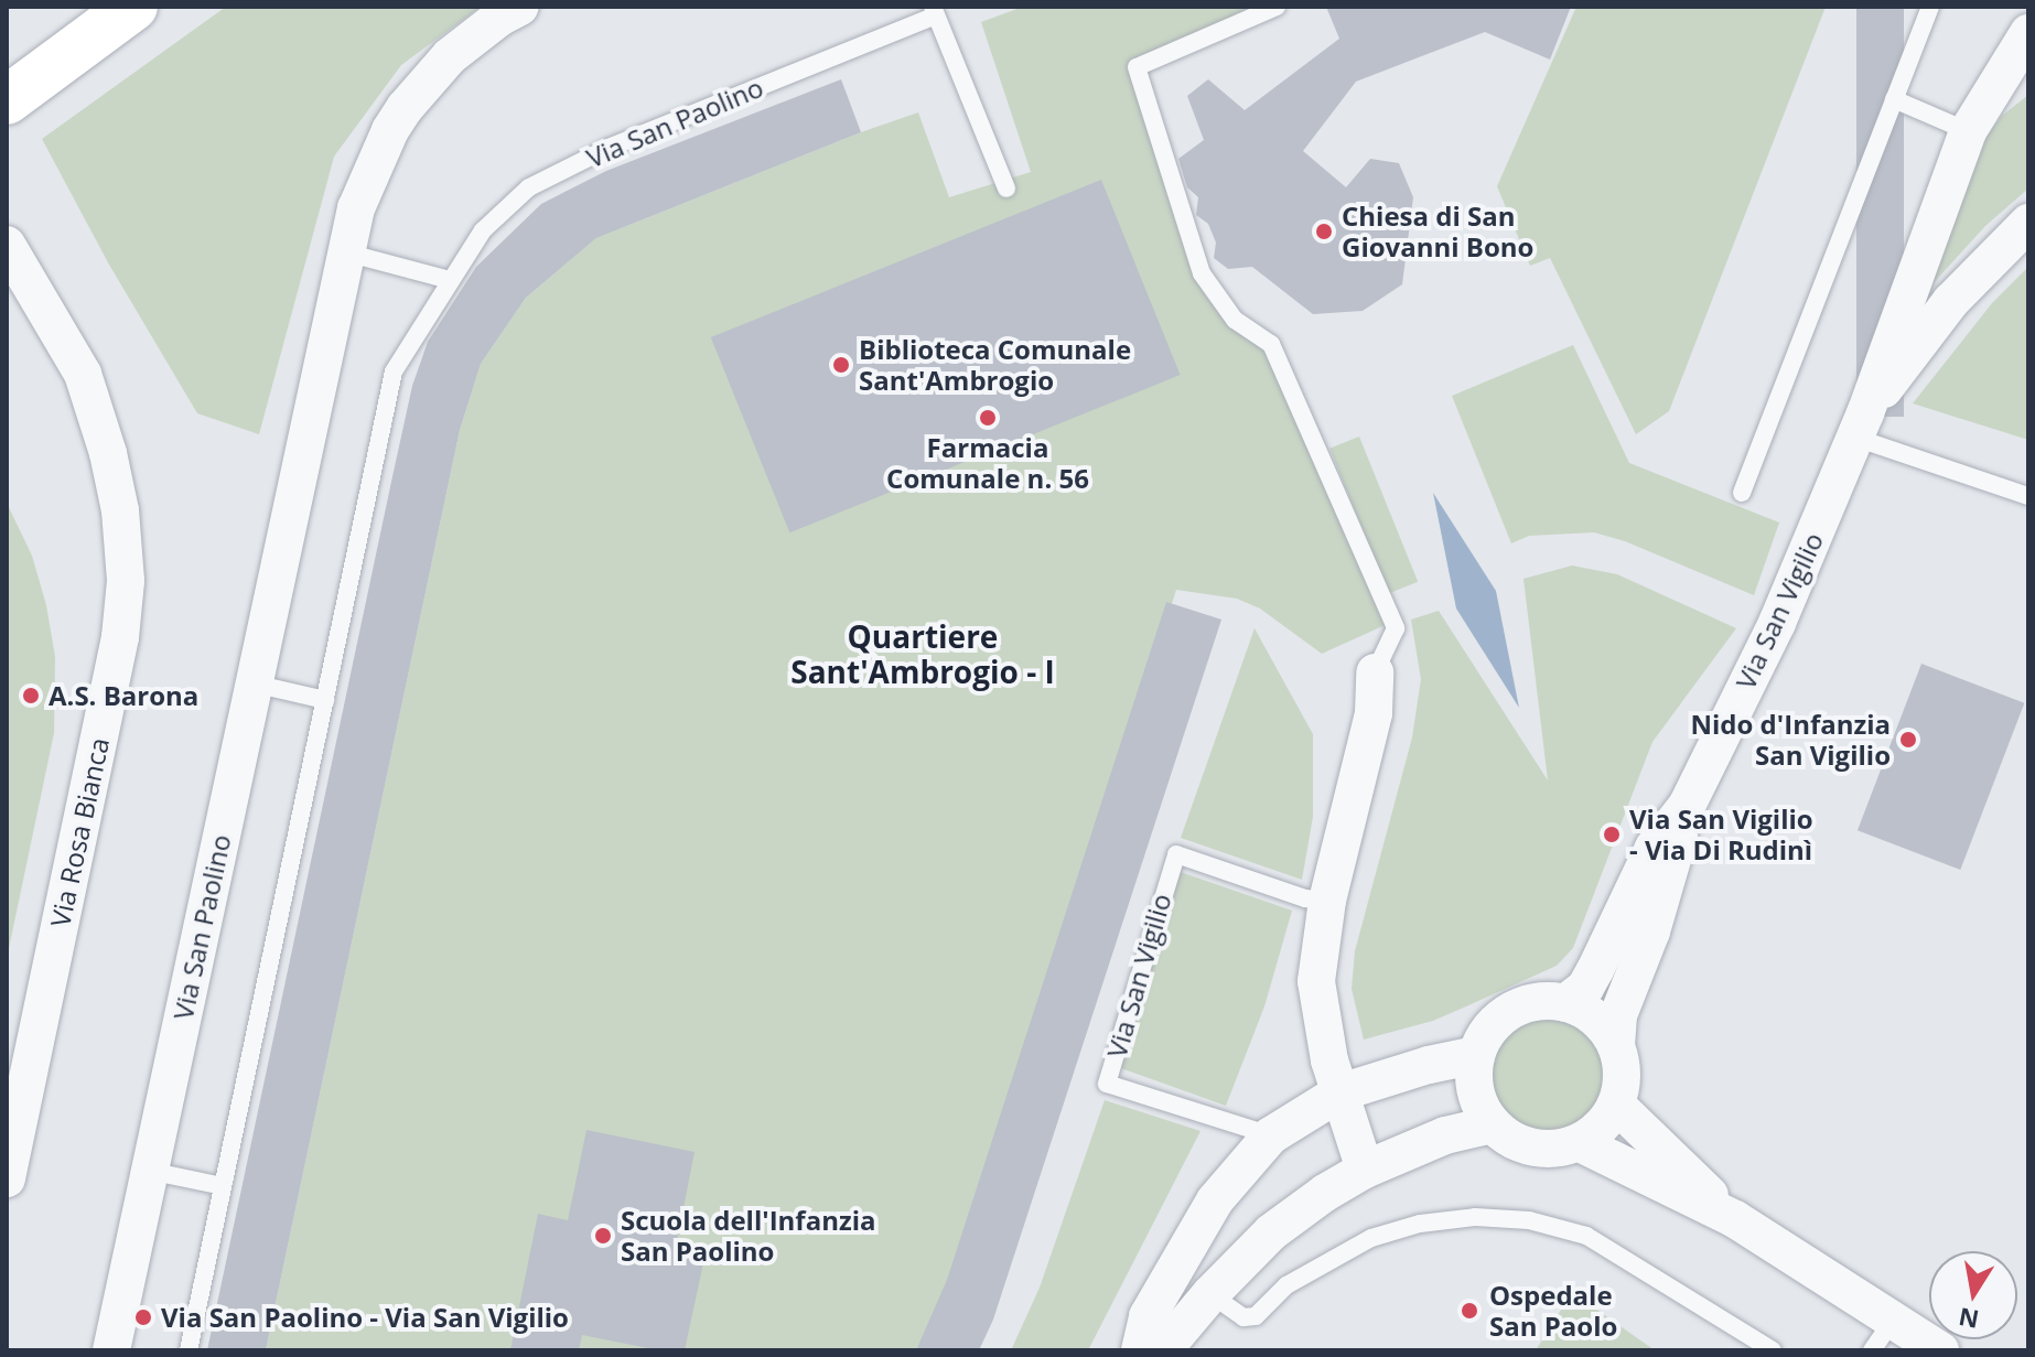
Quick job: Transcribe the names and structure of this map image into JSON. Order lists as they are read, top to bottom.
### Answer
{
  "streets": {
    "street": ["Via San Paolino", "Via San Vigilio", "Via Rosa Bianca"]
  },
  "districts": ["Quartiere Sant'Ambrogio - I"],
  "places": [
    "Chiesa di San Giovanni Bono",
    "Biblioteca Comunale Sant'Ambrogio",
    "Farmacia Comunale n. 56",
    "A.S. Barona",
    "Nido d'Infanzia San Vigilio",
    "Via San Vigilio - Via Di Rudinì",
    "Scuola dell'Infanzia San Paolino",
    "Ospedale San Paolo",
    "Via San Paolino - Via San Vigilio"
  ],
  "north": "bottom"
}
